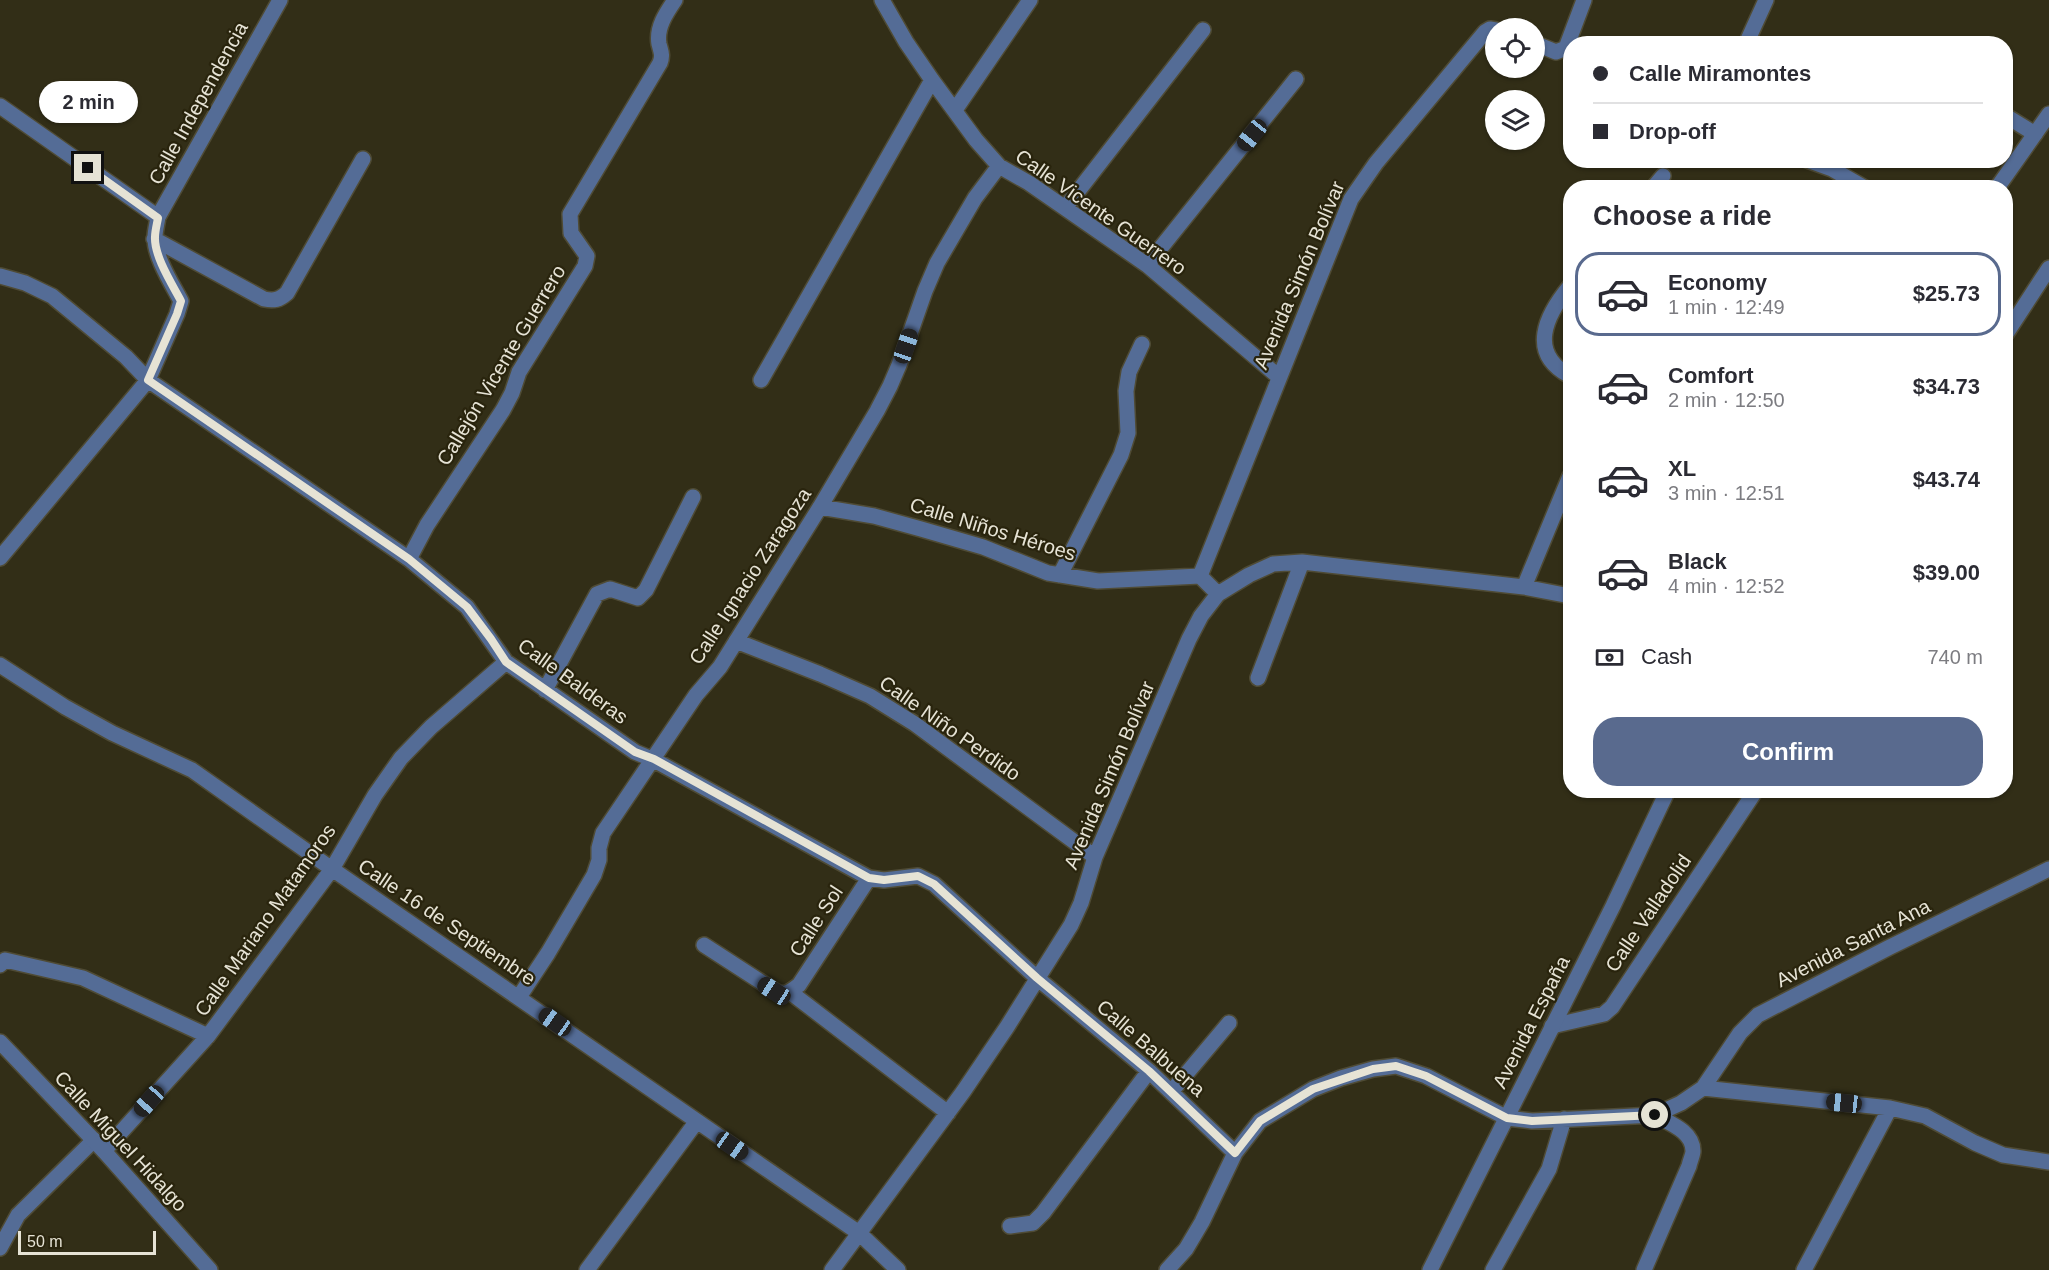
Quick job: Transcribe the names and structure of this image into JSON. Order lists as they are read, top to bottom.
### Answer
{
  "streets": {
    "street": [
      "Calle Independencia",
      "Calle Vicente Guerrero",
      "Avenida Simón Bolívar",
      "Callejón Vicente Guerrero",
      "Calle Niños Héroes",
      "Calle Ignacio Zaragoza",
      "Calle Balderas",
      "Calle Niño Perdido",
      "Calle Valladolid",
      "Calle Mariano Matamoros",
      "Calle Sol",
      "Calle 16 de Septiembre",
      "Avenida Santa Ana",
      "Avenida España",
      "Calle Balbuena",
      "Calle Miguel Hidalgo"
    ]
  },
  "crossings": [
    ["Calle Independencia", "Calle Balderas"],
    ["Calle Vicente Guerrero", "Avenida Simón Bolívar"],
    ["Calle Vicente Guerrero", "Calle Ignacio Zaragoza"],
    ["Avenida Simón Bolívar", "Calle Niños Héroes"],
    ["Avenida Simón Bolívar", "Calle Balderas"],
    ["Avenida Simón Bolívar", "Calle Niño Perdido"],
    ["Avenida Simón Bolívar", "Calle 16 de Septiembre"],
    ["Avenida Simón Bolívar", "Calle Balbuena"],
    ["Callejón Vicente Guerrero", "Calle Balderas"],
    ["Calle Niños Héroes", "Calle Ignacio Zaragoza"],
    ["Calle Ignacio Zaragoza", "Calle Balderas"],
    ["Calle Ignacio Zaragoza", "Calle Niño Perdido"],
    ["Calle Ignacio Zaragoza", "Calle 16 de Septiembre"],
    ["Calle Balderas", "Calle Mariano Matamoros"],
    ["Calle Balderas", "Calle Sol"],
    ["Calle Balderas", "Calle Balbuena"],
    ["Calle Valladolid", "Avenida España"],
    ["Calle Mariano Matamoros", "Calle 16 de Septiembre"],
    ["Calle Mariano Matamoros", "Calle Miguel Hidalgo"]
  ],
  "scale_bar": "50 m",
  "page": {
    "banner": ["Calle Miramontes", "Drop-off"],
    "bubble": "2 min",
    "heading": "Choose a ride",
    "list": [
      {
        "name": "Economy",
        "note": "1 min · 12:49",
        "value": "$25.73"
      },
      {
        "name": "Comfort",
        "note": "2 min · 12:50",
        "value": "$34.73"
      },
      {
        "name": "XL",
        "note": "3 min · 12:51",
        "value": "$43.74"
      },
      {
        "name": "Black",
        "note": "4 min · 12:52",
        "value": "$39.00"
      }
    ],
    "pay": ["Cash", "740 m"],
    "buttons": "Confirm",
    "scale": "50 m"
  }
}
